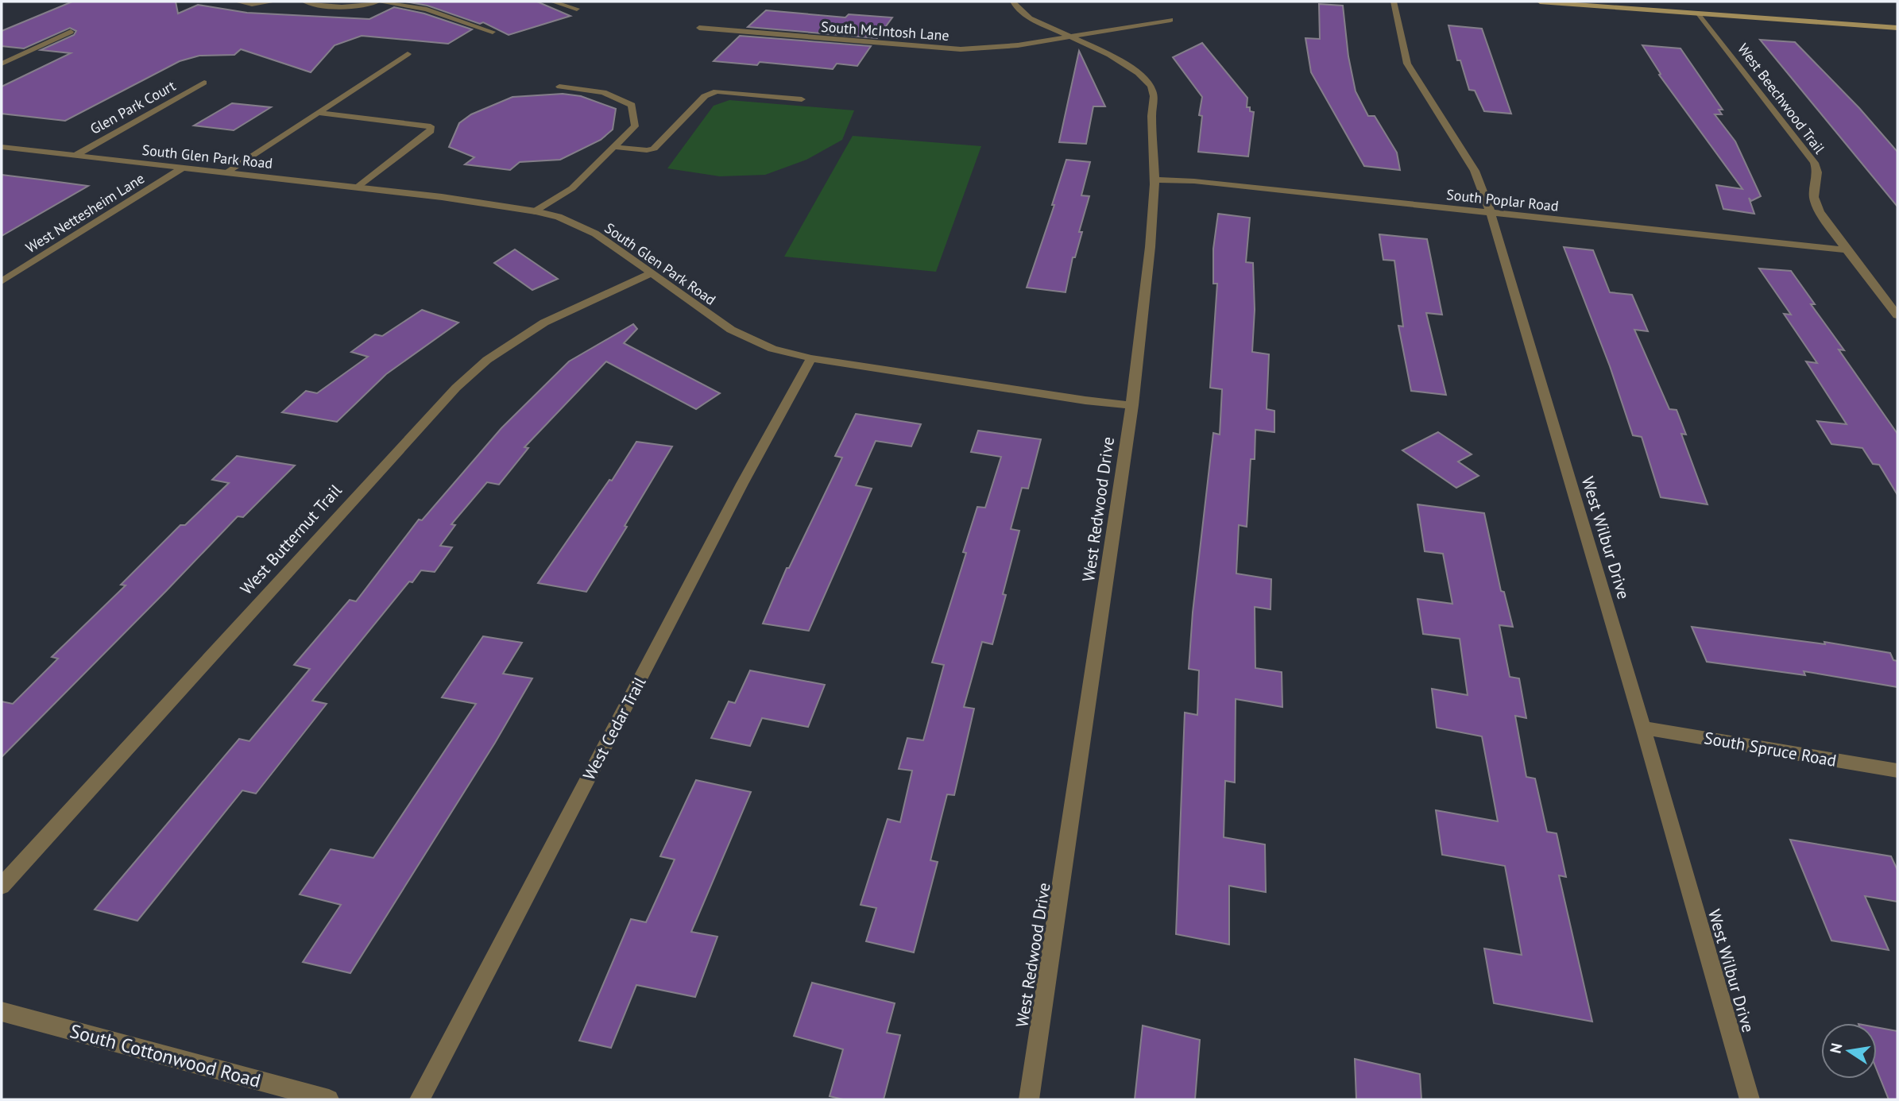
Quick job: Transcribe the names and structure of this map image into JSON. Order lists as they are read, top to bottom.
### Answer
{
  "streets": {
    "street": [
      "South McIntosh Lane",
      "West Beechwood Trail",
      "Glen Park Court",
      "South Glen Park Road",
      "South Poplar Road",
      "West Nettesheim Lane",
      "West Redwood Drive",
      "West Wilbur Drive",
      "West Butternut Trail",
      "West Cedar Trail",
      "South Spruce Road",
      "South Cottonwood Road"
    ]
  },
  "crossings": [
    ["South McIntosh Lane", "West Redwood Drive"],
    ["West Beechwood Trail", "South Poplar Road"],
    ["Glen Park Court", "South Glen Park Road"],
    ["South Glen Park Road", "West Nettesheim Lane"],
    ["South Glen Park Road", "West Redwood Drive"],
    ["South Glen Park Road", "West Butternut Trail"],
    ["South Glen Park Road", "West Cedar Trail"],
    ["South Poplar Road", "West Redwood Drive"],
    ["South Poplar Road", "West Wilbur Drive"],
    ["West Wilbur Drive", "South Spruce Road"]
  ],
  "north": "left"
}
